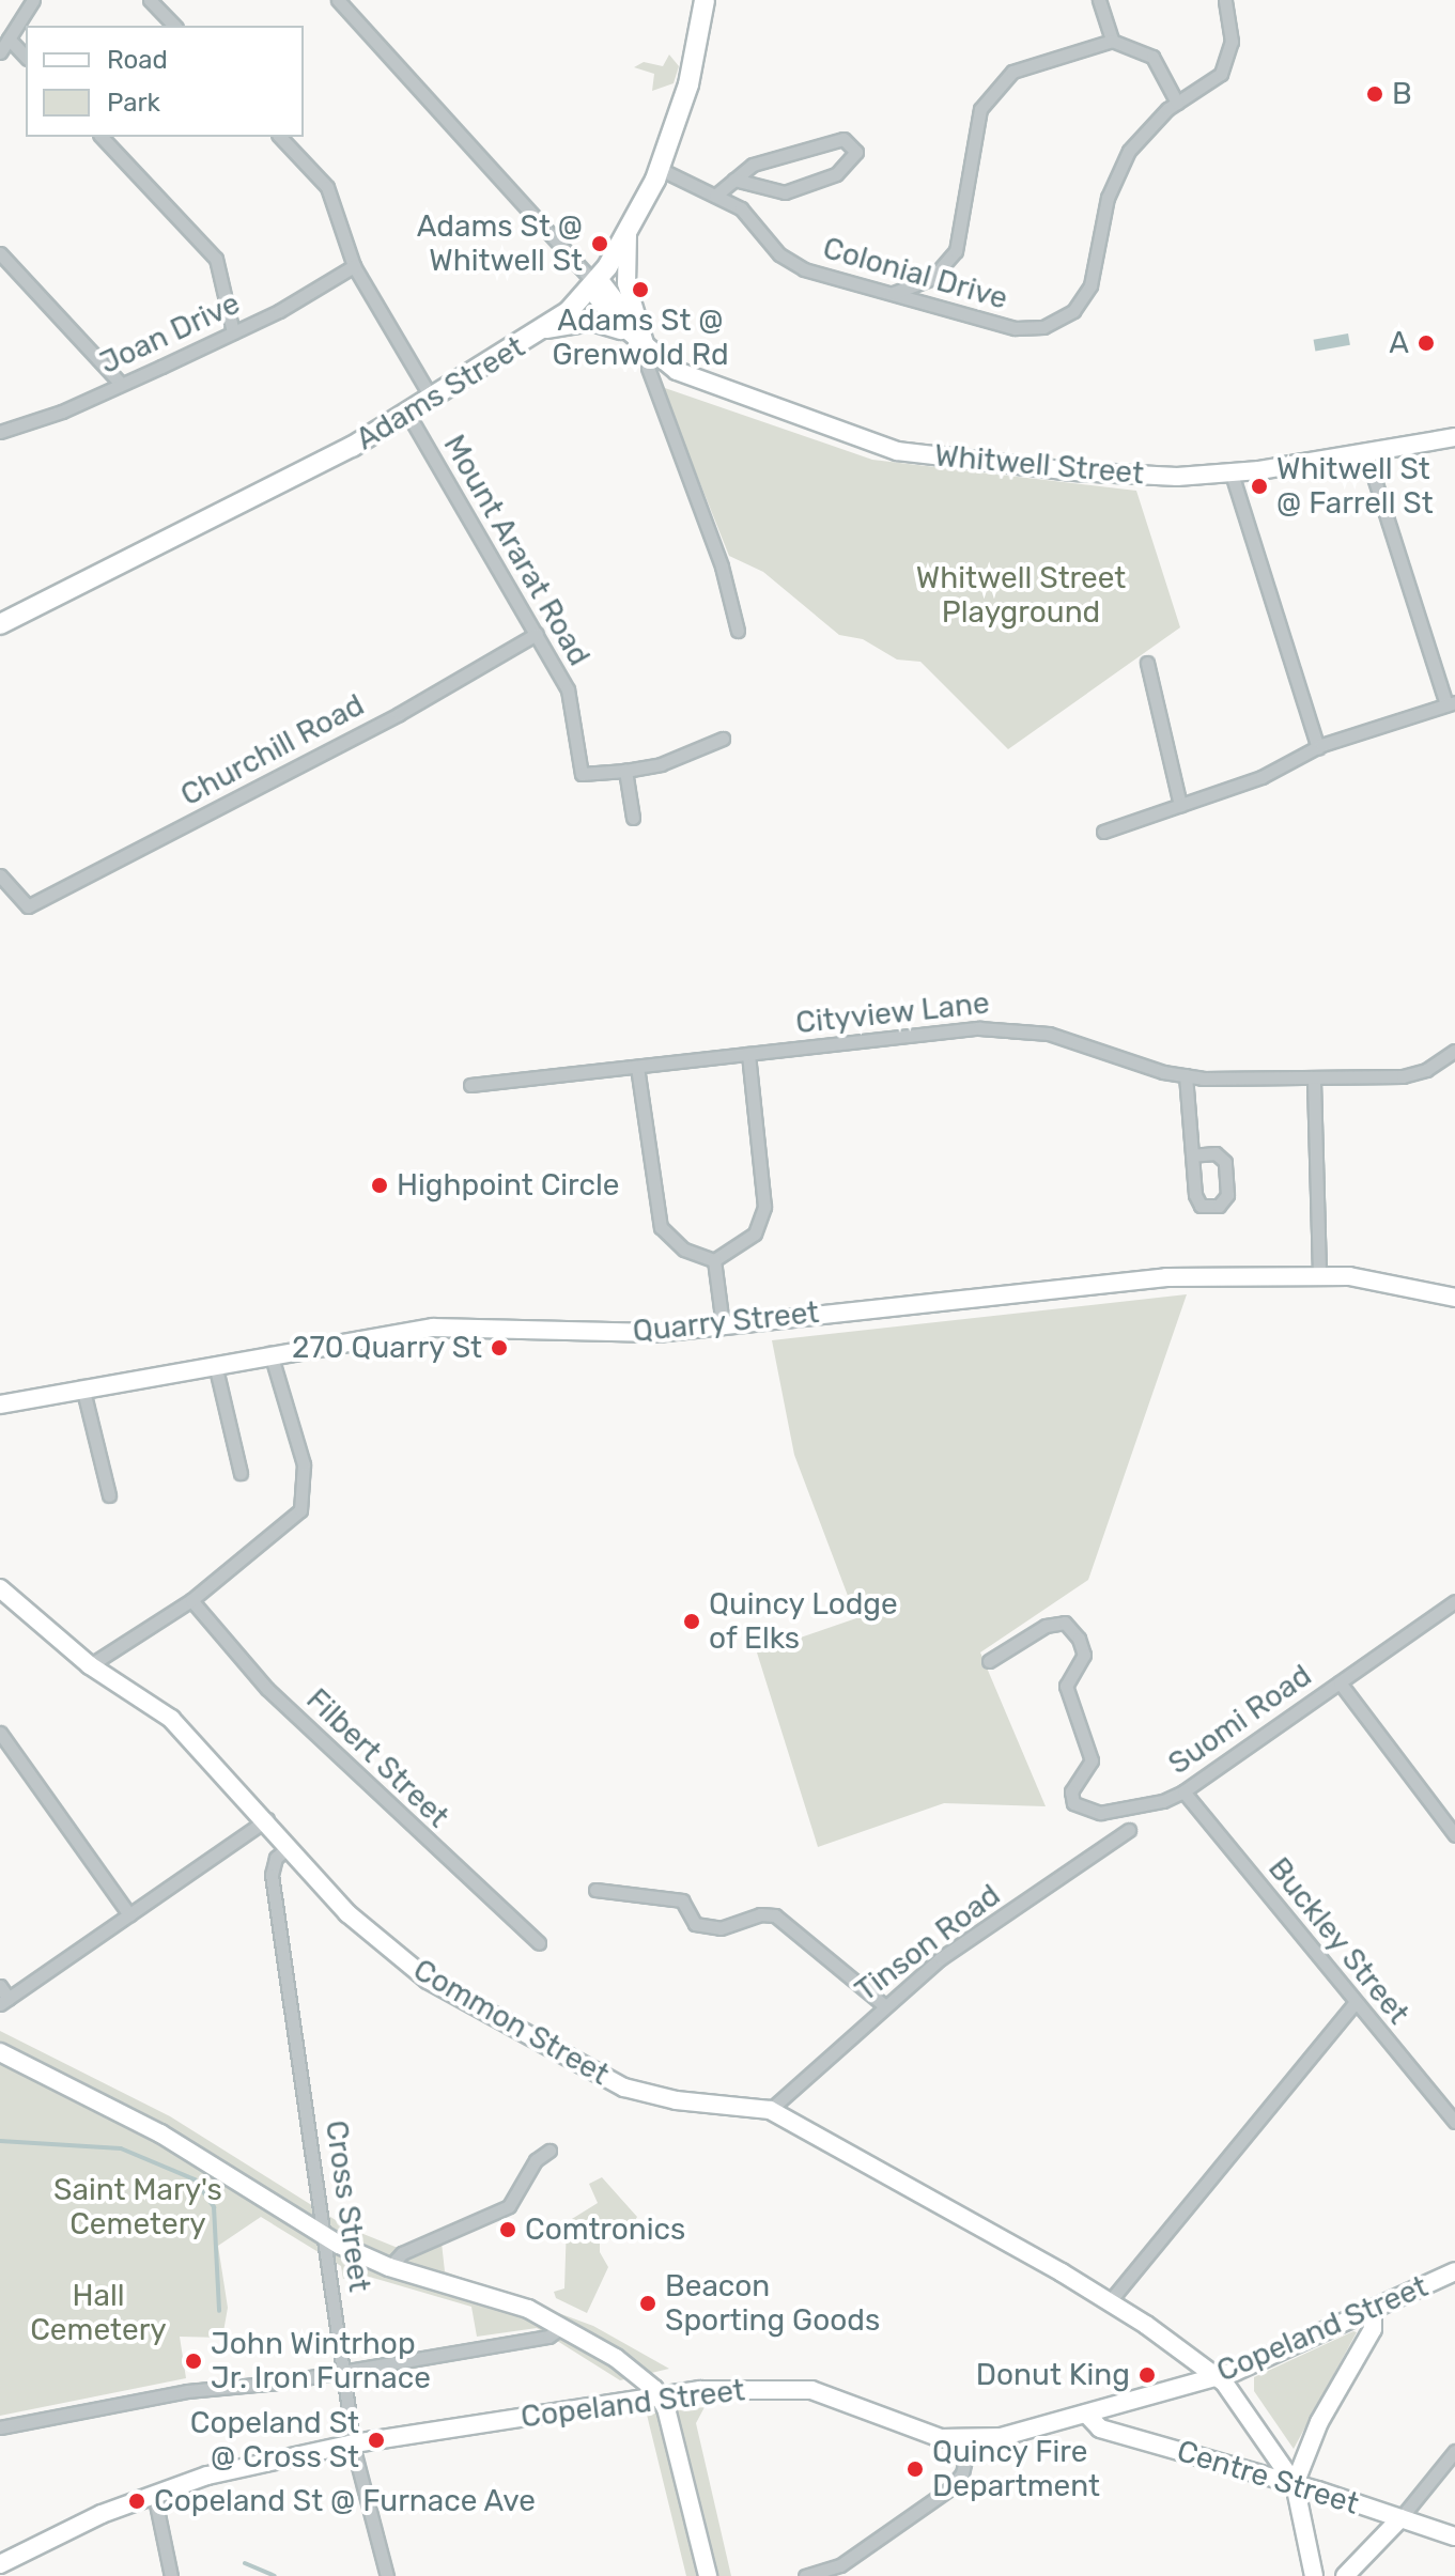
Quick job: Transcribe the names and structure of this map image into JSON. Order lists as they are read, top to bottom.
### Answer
{
  "streets": {
    "main road": [
      "Adams Street",
      "Whitwell Street",
      "Quarry Street",
      "Common Street",
      "Copeland Street",
      "Centre Street"
    ],
    "street": [
      "Colonial Drive",
      "Joan Drive",
      "Mount Ararat Road",
      "Churchill Road",
      "Cityview Lane",
      "Suomi Road",
      "Filbert Street",
      "Buckley Street",
      "Tinson Road",
      "Cross Street"
    ]
  },
  "crossings": [
    ["Colonial Drive", "Adams Street"],
    ["Adams Street", "Whitwell Street"],
    ["Adams Street", "Mount Ararat Road"],
    ["Mount Ararat Road", "Churchill Road"],
    ["Suomi Road", "Buckley Street"],
    ["Tinson Road", "Common Street"],
    ["Common Street", "Cross Street"],
    ["Common Street", "Copeland Street"],
    ["Common Street", "Centre Street"],
    ["Cross Street", "Copeland Street"],
    ["Copeland Street", "Centre Street"]
  ],
  "parks": ["Whitwell Street Playground", "Saint Mary's Cemetery", "Hall Cemetery"],
  "places": [
    "B",
    "Adams St @ Whitwell St",
    "Adams St @ Grenwold Rd",
    "A",
    "Whitwell St @ Farrell St",
    "Highpoint Circle",
    "270 Quarry St",
    "Quincy Lodge of Elks",
    "Comtronics",
    "Beacon Sporting Goods",
    "John Wintrhop Jr. Iron Furnace",
    "Donut King",
    "Copeland St @ Cross St",
    "Quincy Fire Department",
    "Copeland St @ Furnace Ave"
  ],
  "legend": ["Road", "Park"]
}
